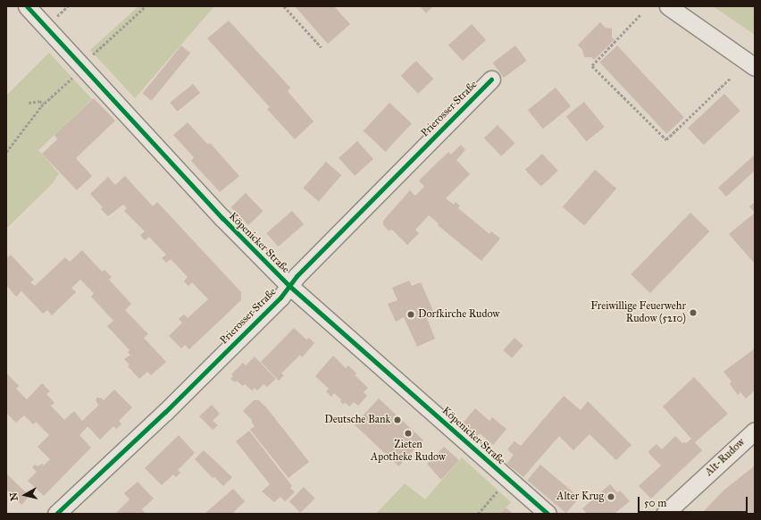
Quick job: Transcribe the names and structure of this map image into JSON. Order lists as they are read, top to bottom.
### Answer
{
  "streets": {
    "street": ["Prierosser Straße", "Köpenicker Straße", "Alt-Rudow"]
  },
  "crossings": [
    ["Prierosser Straße", "Köpenicker Straße"]
  ],
  "places": [
    "Freiwillige Feuerwehr Rudow (5210)",
    "Dorfkirche Rudow",
    "Deutsche Bank",
    "Zieten Apotheke Rudow",
    "Alter Krug"
  ],
  "scale_bar": "50 m",
  "north": "left"
}
